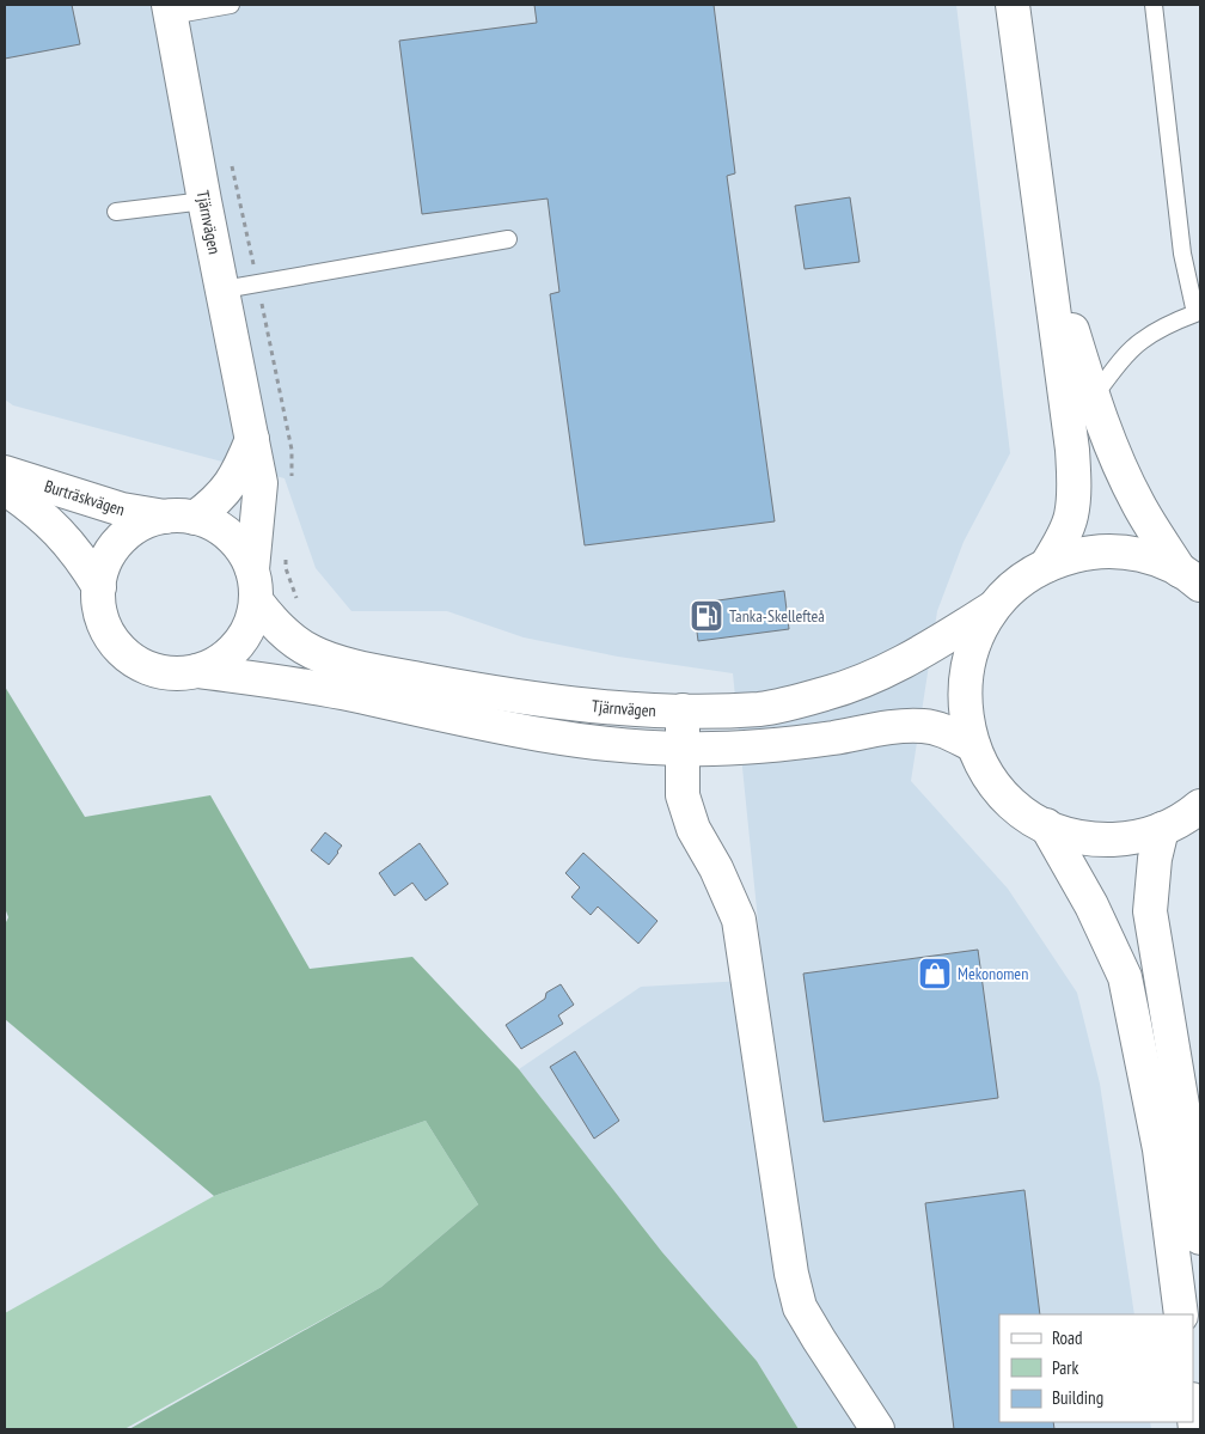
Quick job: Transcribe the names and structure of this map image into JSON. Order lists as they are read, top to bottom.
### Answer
{
  "streets": {
    "main road": ["Tjärnvägen", "Burträskvägen"]
  },
  "crossings": [
    ["Tjärnvägen", "Burträskvägen"]
  ],
  "places": {
    "fuel station": ["Tanka-Skellefteå"],
    "shop": ["Mekonomen"]
  },
  "legend": ["Road", "Park", "Building"]
}
